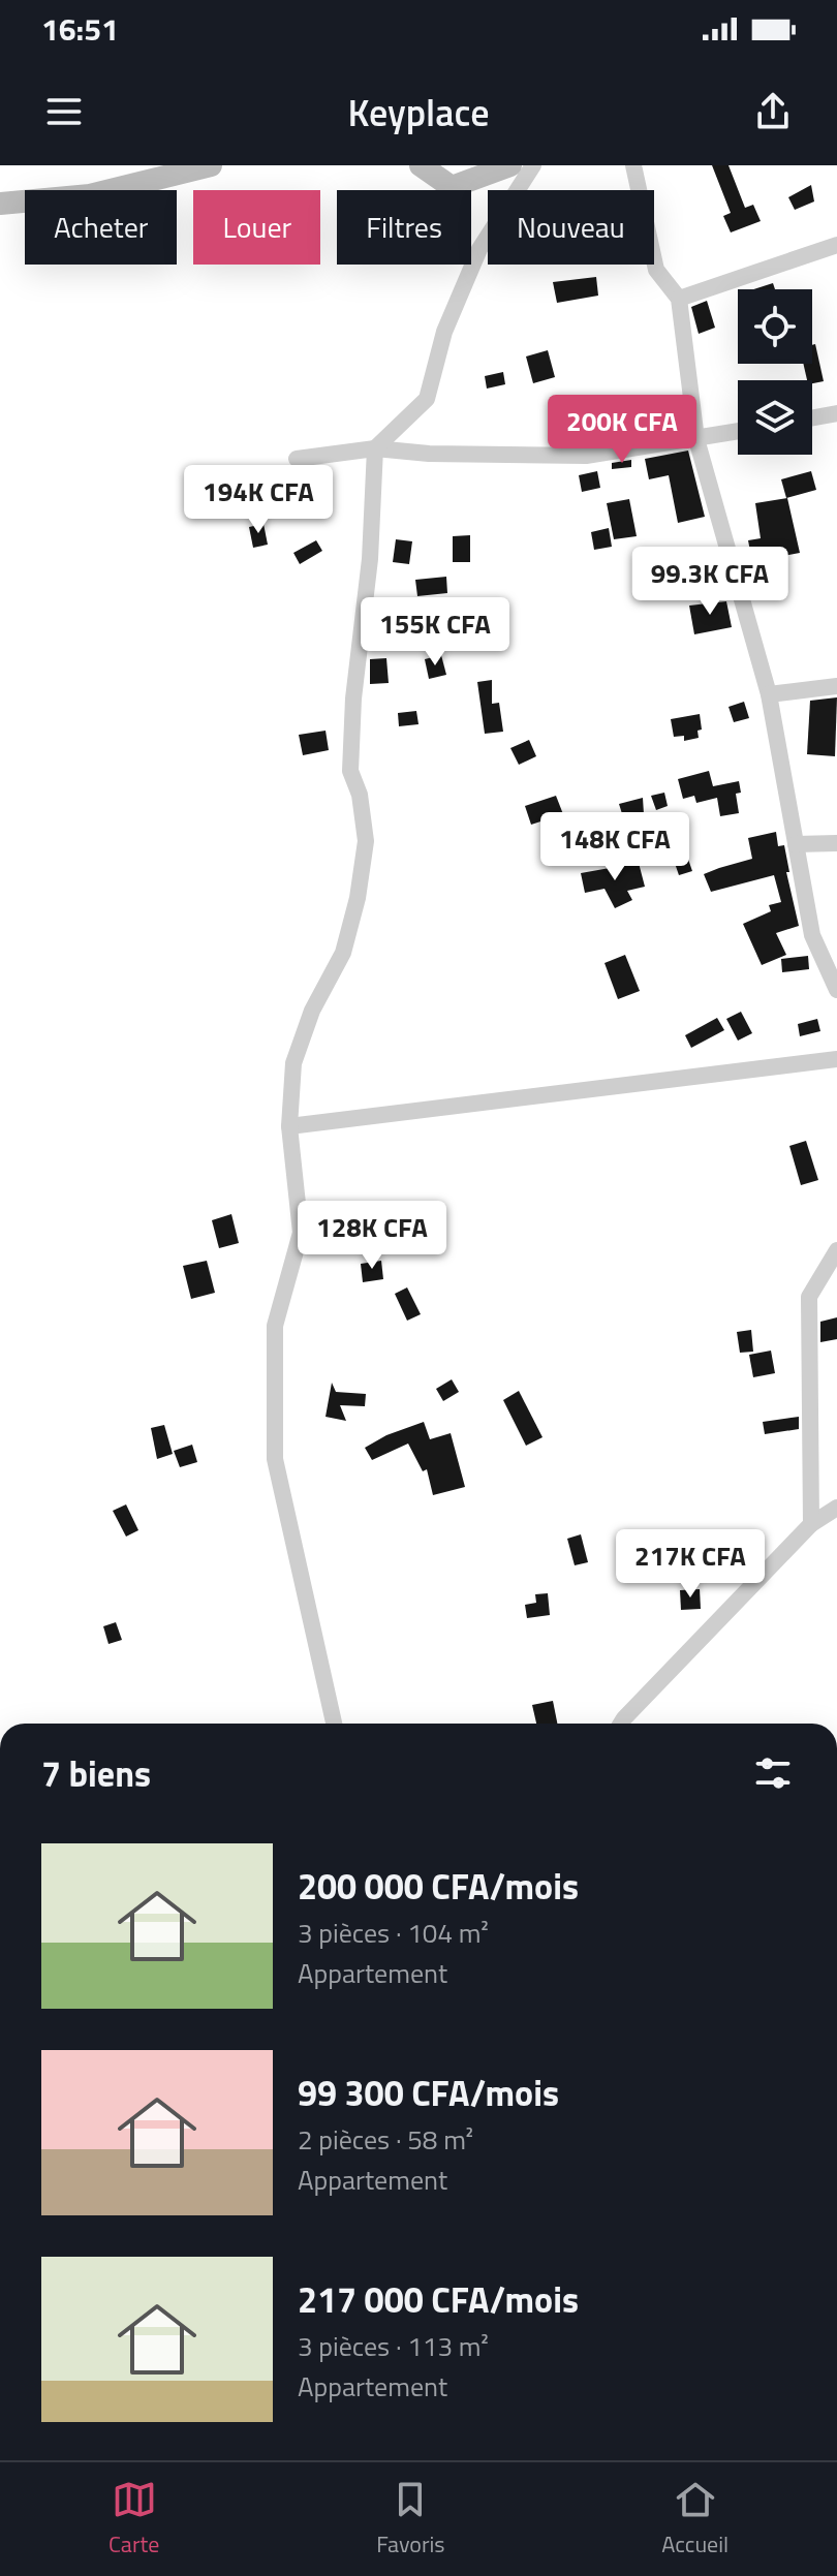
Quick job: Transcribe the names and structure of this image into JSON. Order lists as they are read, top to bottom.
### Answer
{
  "page": {
    "status": "16:51",
    "header": "Keyplace",
    "chip": [
      "Acheter",
      "Louer",
      "Filtres",
      "Nouveau"
    ],
    "price": [
      "200K CFA",
      "194K CFA",
      "99.3K CFA",
      "155K CFA",
      "148K CFA",
      "128K CFA",
      "217K CFA"
    ],
    "heading": "7 biens",
    "list": [
      {
        "name": "200 000 CFA/mois",
        "note": "3 pièces · 104 m² · Appartement"
      },
      {
        "name": "99 300 CFA/mois",
        "note": "2 pièces · 58 m² · Appartement"
      },
      {
        "name": "217 000 CFA/mois",
        "note": "3 pièces · 113 m² · Appartement"
      }
    ],
    "tabs": ["Carte", "Favoris", "Accueil"]
  }
}
